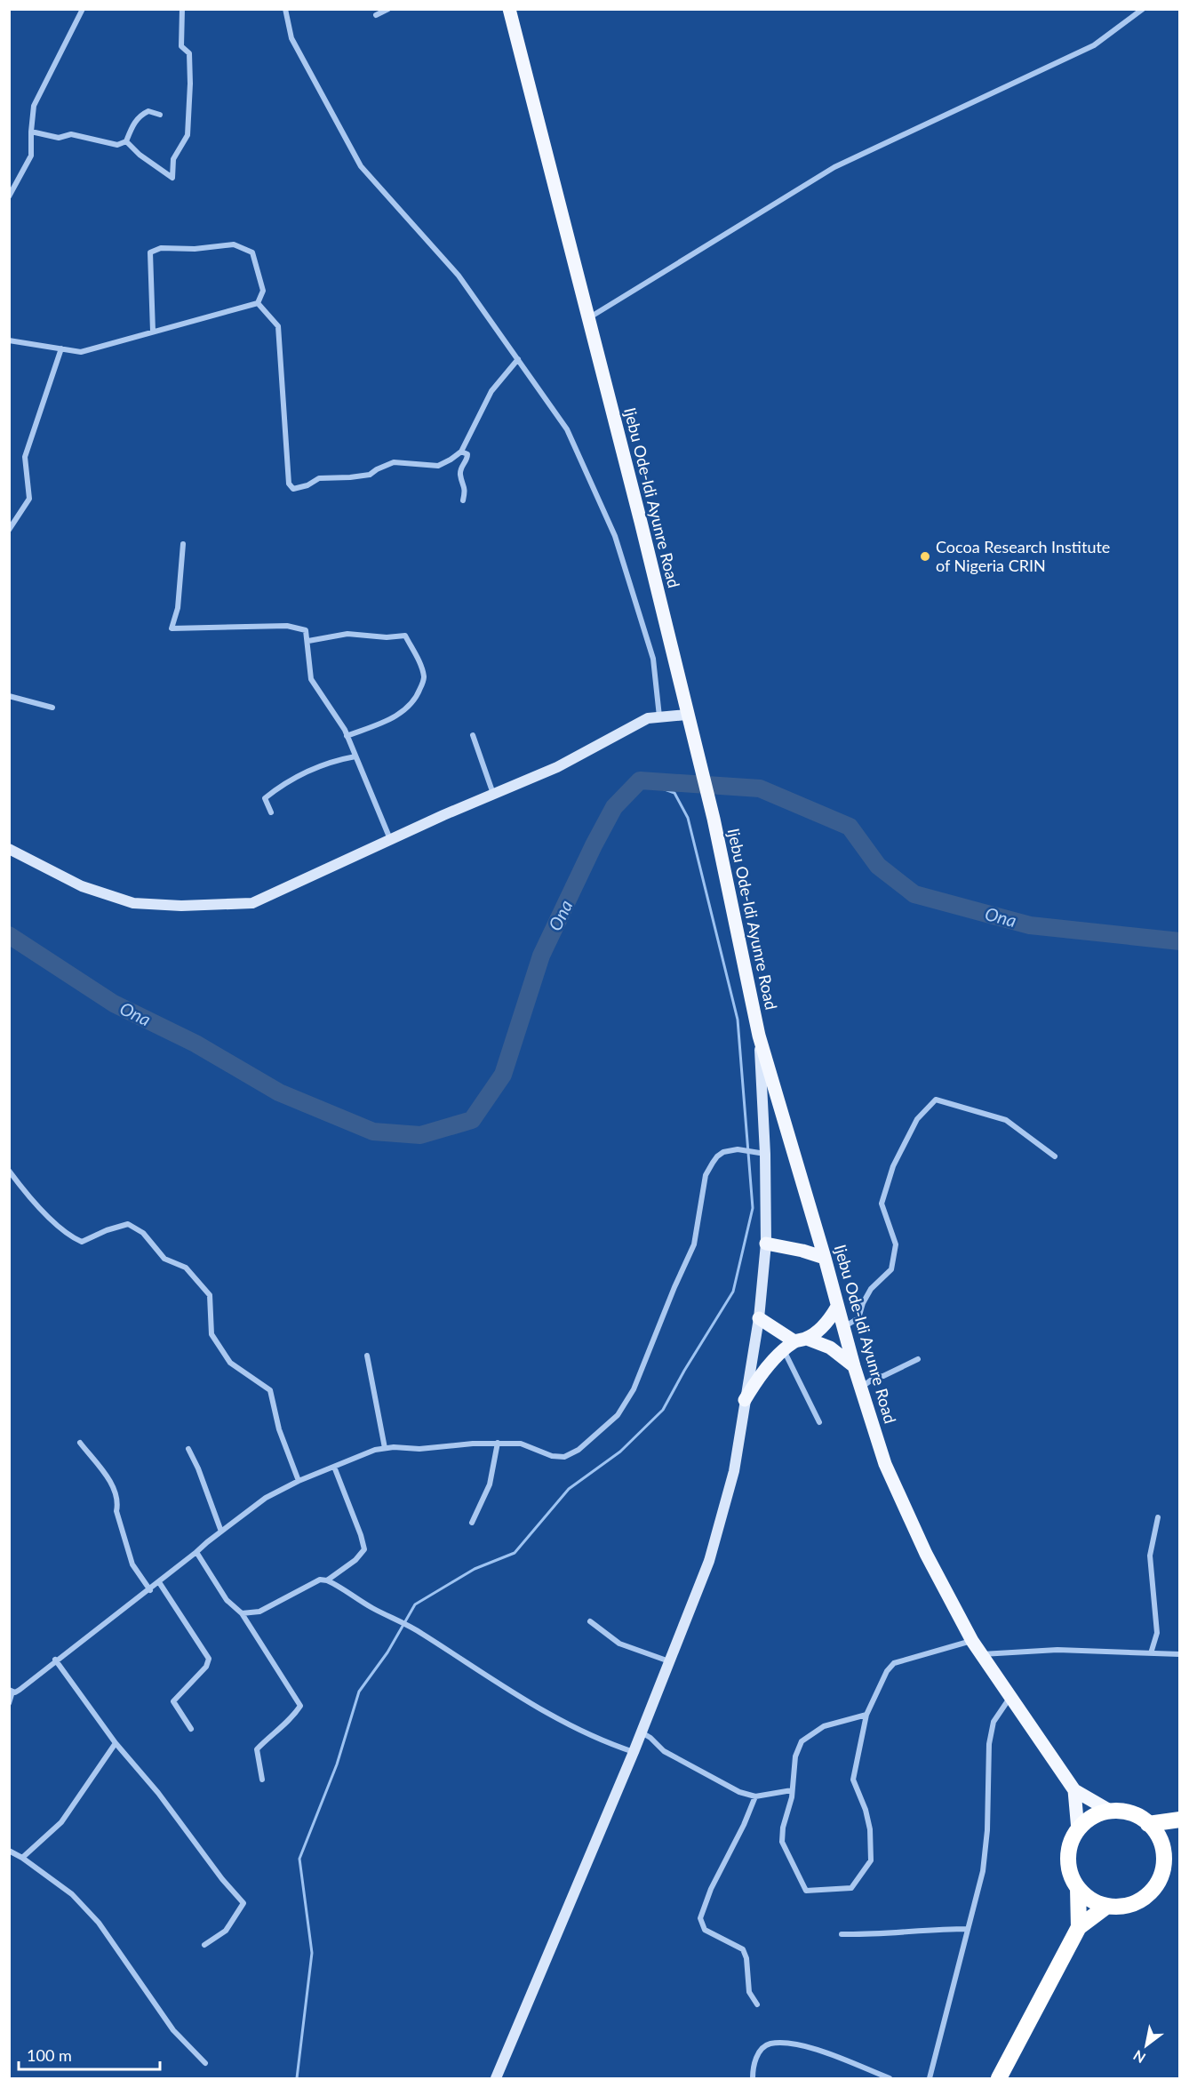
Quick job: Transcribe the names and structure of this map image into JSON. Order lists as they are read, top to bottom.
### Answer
{
  "streets": {
    "main road": ["Ijebu Ode-Idi Ayunre Road"]
  },
  "water": ["Ona"],
  "places": ["Cocoa Research Institute of Nigeria CRIN"],
  "scale_bar": "100 m",
  "north": "bottom left"
}
